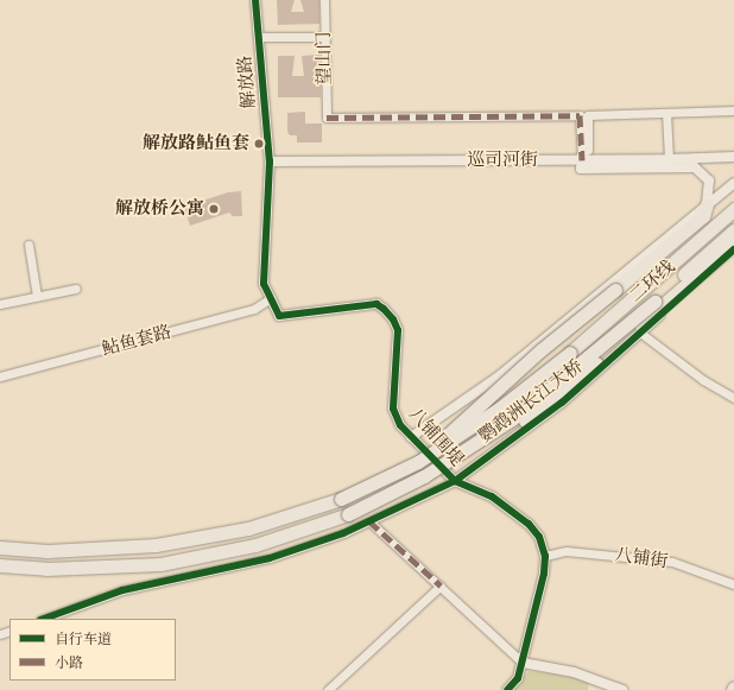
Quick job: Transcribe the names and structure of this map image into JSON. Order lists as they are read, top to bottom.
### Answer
{
  "streets": {
    "highway": ["二环线", "鹦鹉洲长江大桥"],
    "street": [
      "望山门",
      "解放路",
      "巡司河街",
      "鲇鱼套路",
      "八铺围堤",
      "八铺街"
    ]
  },
  "crossings": [
    ["望山门", "巡司河街"],
    ["解放路", "巡司河街"],
    ["解放路", "八铺围堤"],
    ["巡司河街", "八铺围堤"],
    ["二环线", "鹦鹉洲长江大桥"],
    ["鲇鱼套路", "八铺围堤"],
    ["八铺围堤", "八铺街"]
  ],
  "places": ["解放路鲇鱼套", "解放桥公寓"],
  "legend": ["自行车道", "小路"]
}
